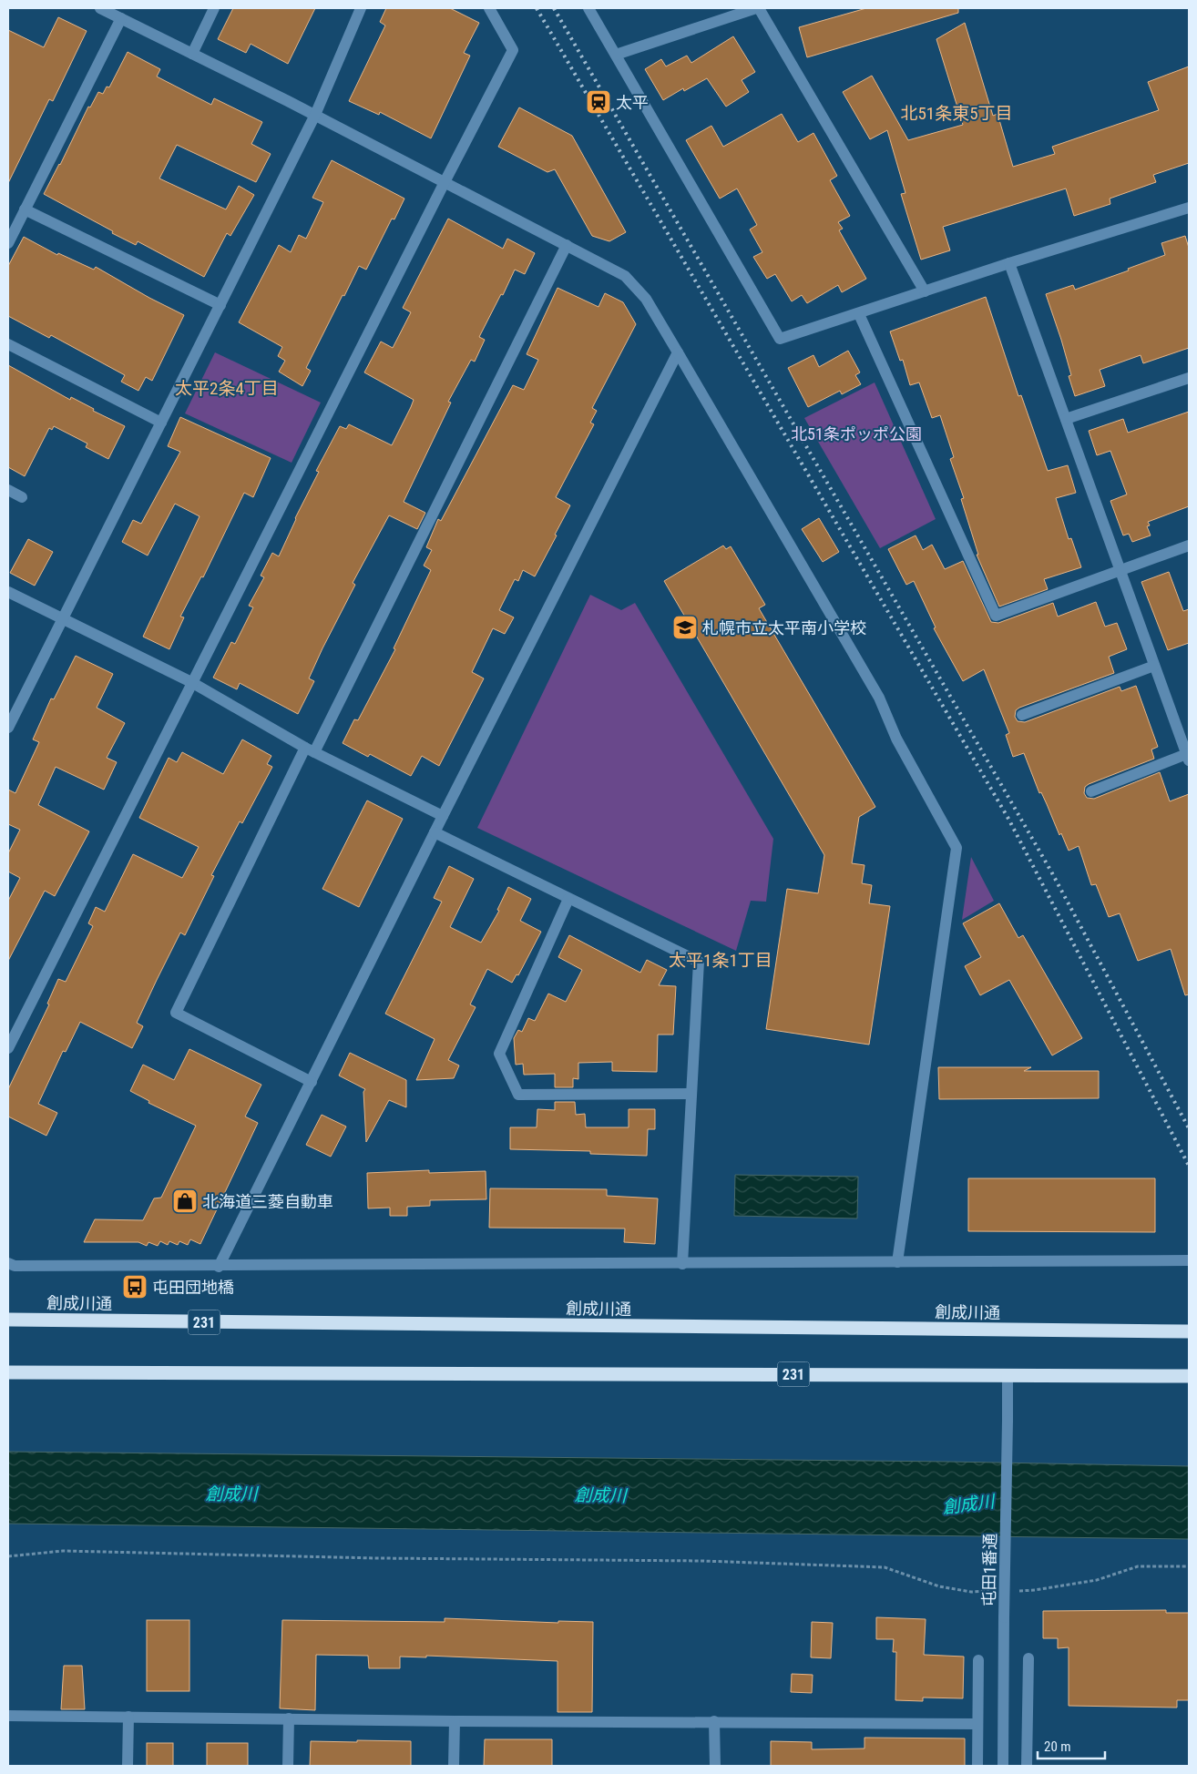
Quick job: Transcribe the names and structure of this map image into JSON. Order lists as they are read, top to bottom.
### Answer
{
  "streets": {
    "highway": ["創成川通", "231"],
    "street": ["屯田1番通"]
  },
  "crossings": [
    ["231", "屯田1番通"]
  ],
  "districts": ["北51条東5丁目", "太平2条4丁目", "太平1条1丁目"],
  "water": ["創成川"],
  "parks": ["北51条ポッポ公園"],
  "places": {
    "station": ["太平"],
    "school or university": ["札幌市立太平南小学校"],
    "shop": ["北海道三菱自動車"],
    "bus stop": ["屯田団地橋"]
  },
  "scale_bar": "20 m"
}
